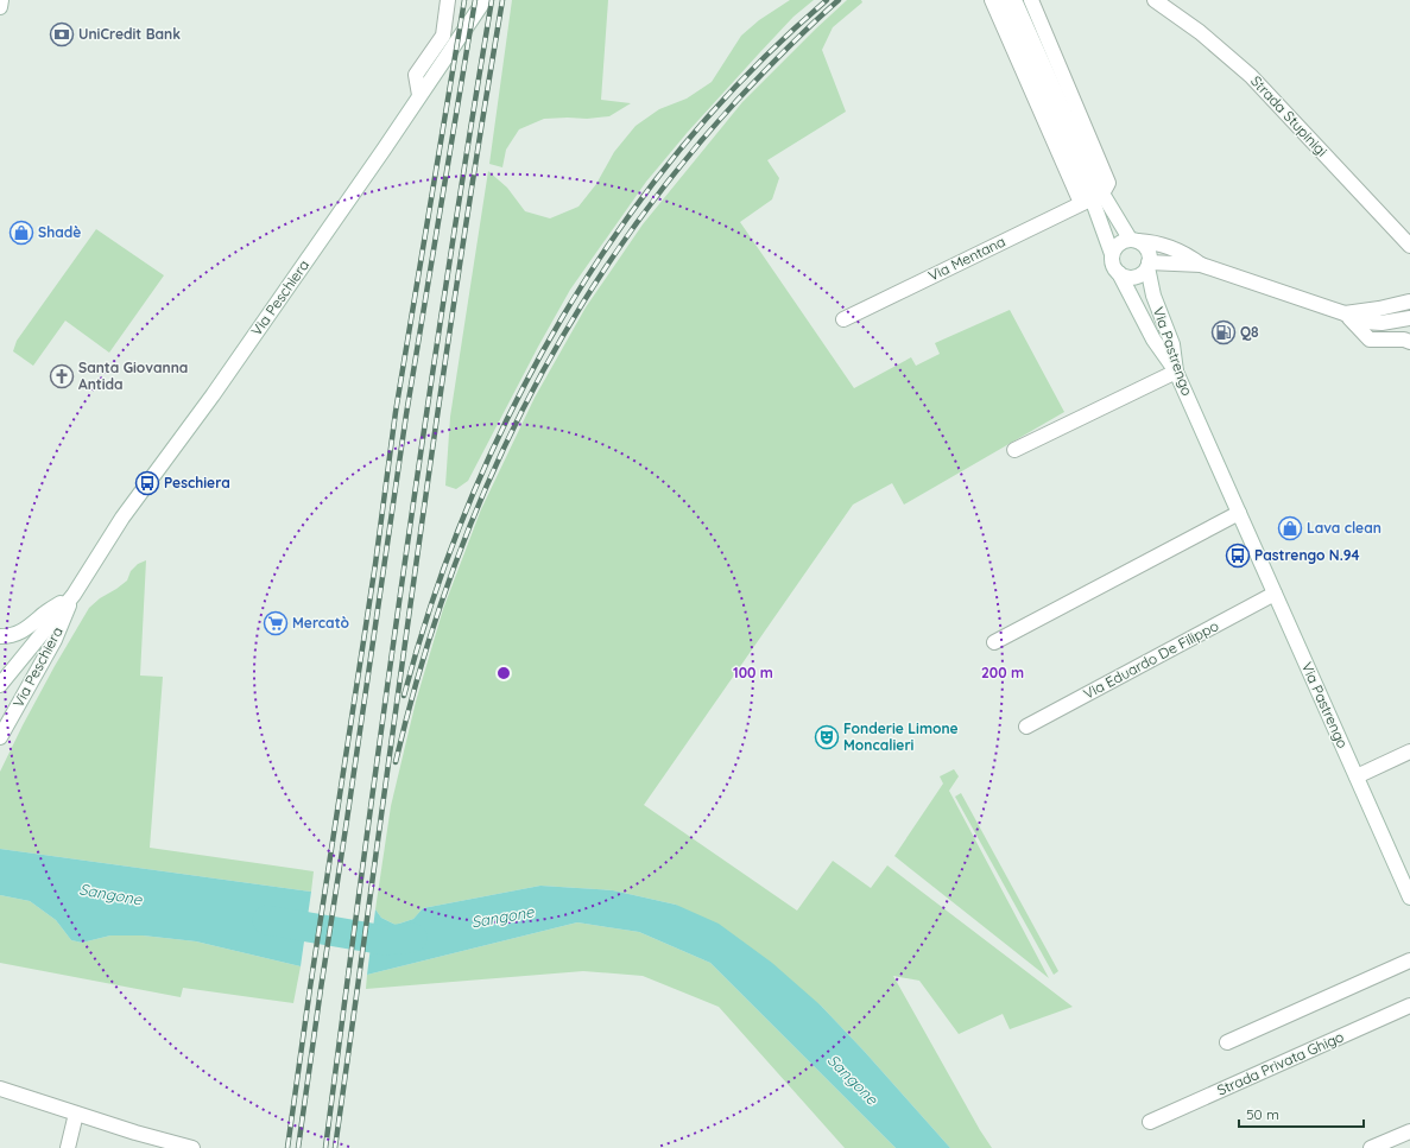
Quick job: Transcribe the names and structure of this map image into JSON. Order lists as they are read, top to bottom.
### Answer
{
  "streets": {
    "street": [
      "Strada Stupinigi",
      "Via Mentana",
      "Via Peschiera",
      "Via Pastrengo",
      "Via Eduardo De Filippo",
      "Strada Privata Ghigo"
    ]
  },
  "crossings": [
    ["Via Pastrengo", "Via Eduardo De Filippo"]
  ],
  "water": ["Sangone"],
  "places": {
    "bank": ["UniCredit Bank"],
    "shop": ["Shadè", "Lava clean"],
    "fuel station": ["Q8"],
    "church": ["Santa Giovanna Antida"],
    "bus stop": ["Peschiera", "Pastrengo N.94"],
    "supermarket": ["Mercatò"],
    "theatre": ["Fonderie Limone Moncalieri"]
  },
  "scale_bar": "50 m",
  "rings": ["100 m", "200 m"]
}
